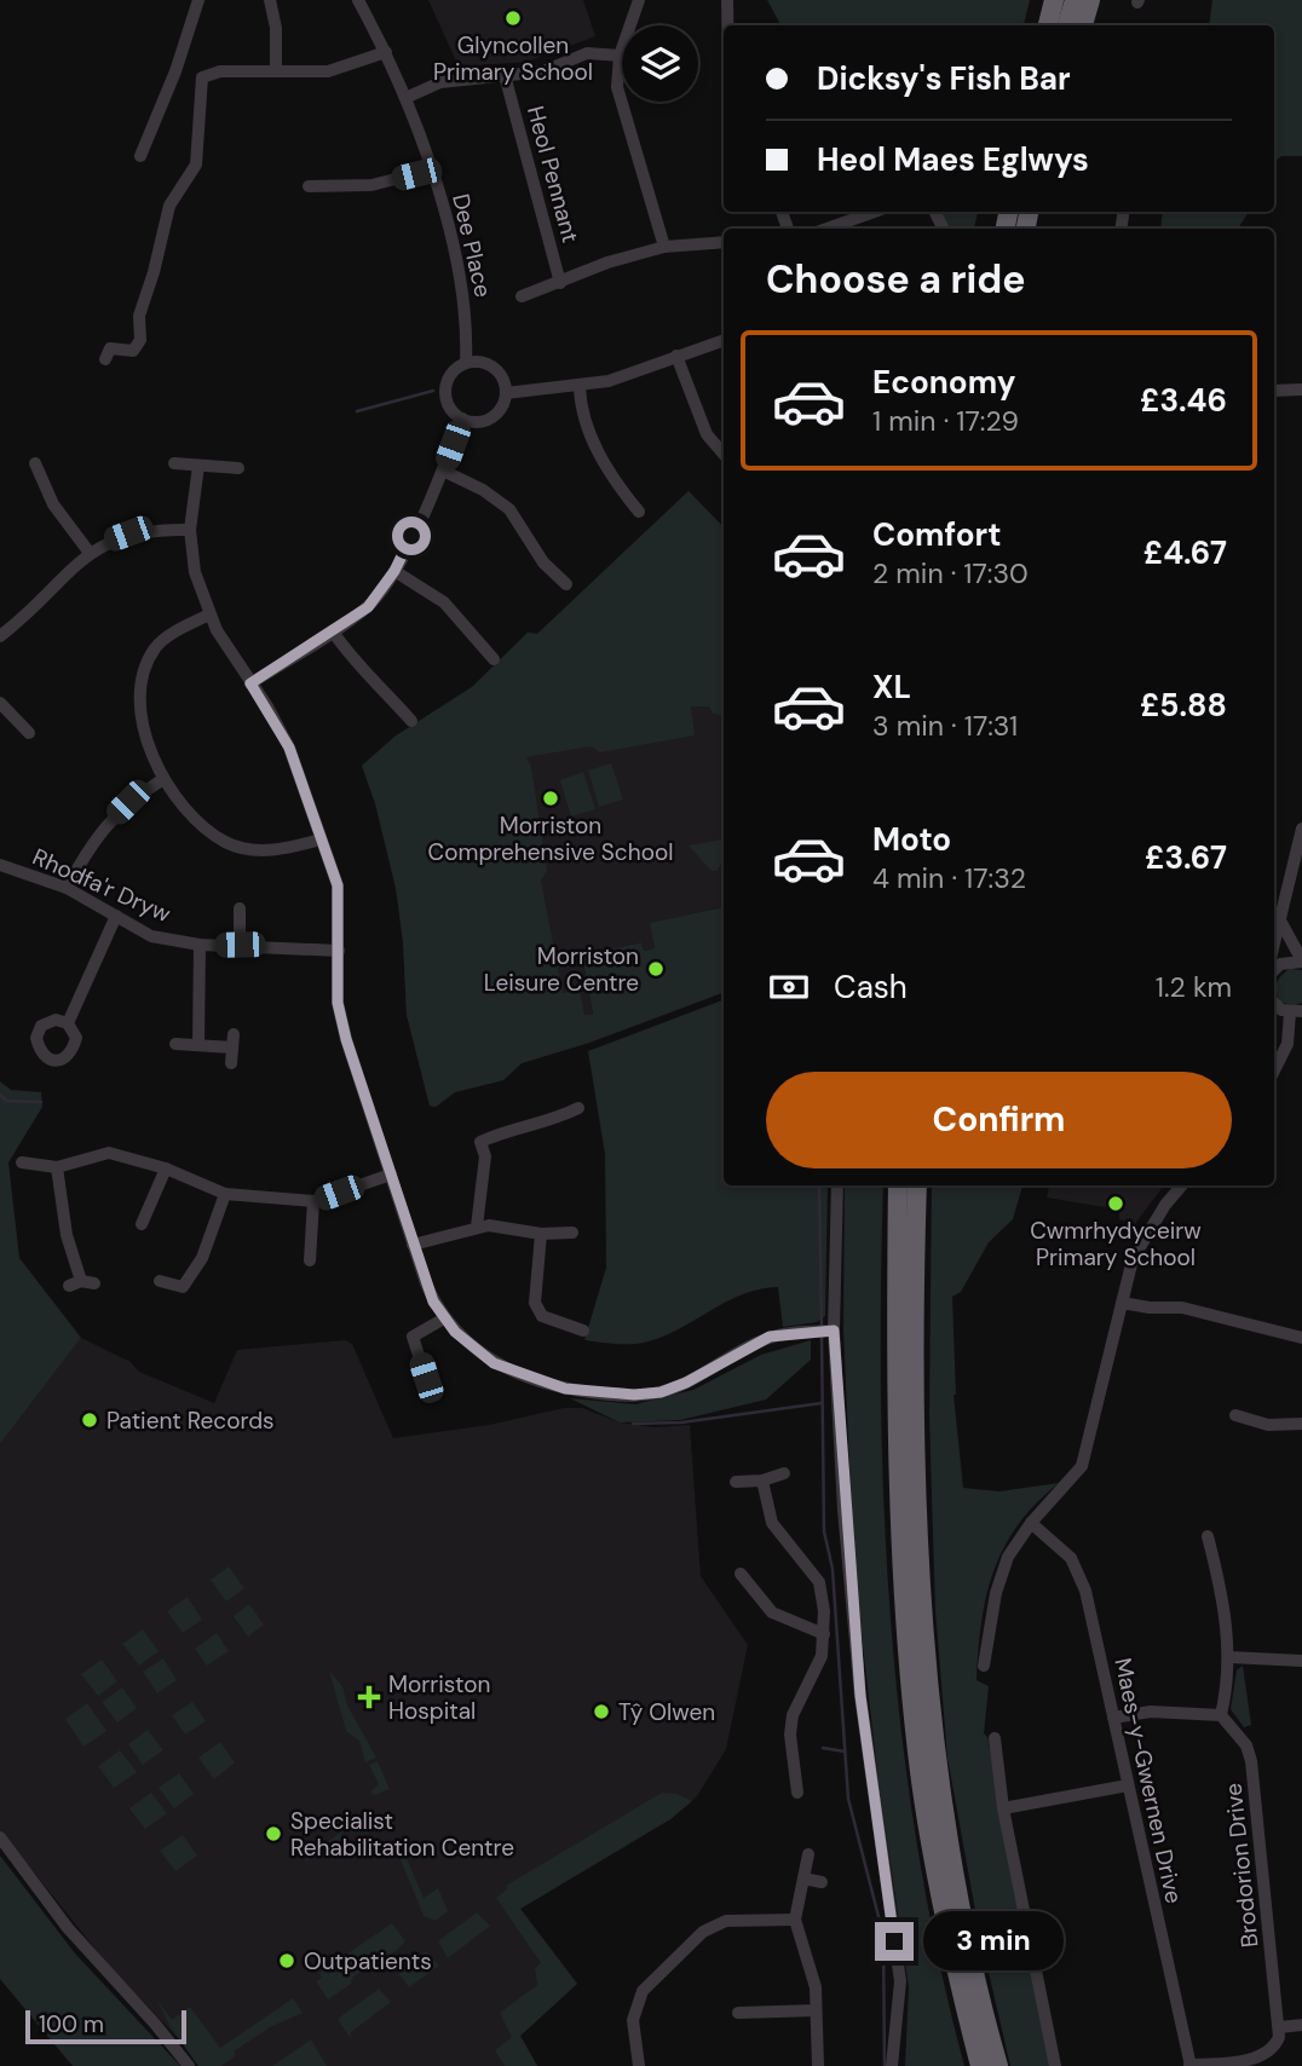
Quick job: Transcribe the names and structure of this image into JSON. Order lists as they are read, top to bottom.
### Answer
{
  "streets": {
    "street": [
      "Heol Pennant",
      "Dee Place",
      "Rhodfa'r Dryw",
      "Maes-y-Gwernen Drive",
      "Brodorion Drive"
    ]
  },
  "places": {
    "other": [
      "Glyncollen Primary School",
      "Morriston Comprehensive School",
      "Morriston Leisure Centre",
      "Cwmrhydyceirw Primary School",
      "Patient Records",
      "Tŷ Olwen",
      "Specialist Rehabilitation Centre",
      "Outpatients"
    ],
    "health": ["Morriston Hospital"]
  },
  "scale_bar": "100 m",
  "page": {
    "banner": ["Dicksy's Fish Bar", "Heol Maes Eglwys"],
    "heading": "Choose a ride",
    "list": [
      {
        "name": "Economy",
        "note": "1 min · 17:29",
        "value": "£3.46"
      },
      {
        "name": "Comfort",
        "note": "2 min · 17:30",
        "value": "£4.67"
      },
      {
        "name": "XL",
        "note": "3 min · 17:31",
        "value": "£5.88"
      },
      {
        "name": "Moto",
        "note": "4 min · 17:32",
        "value": "£3.67"
      }
    ],
    "pay": ["Cash", "1.2 km"],
    "buttons": "Confirm",
    "bubble": "3 min",
    "scale": "100 m"
  }
}
